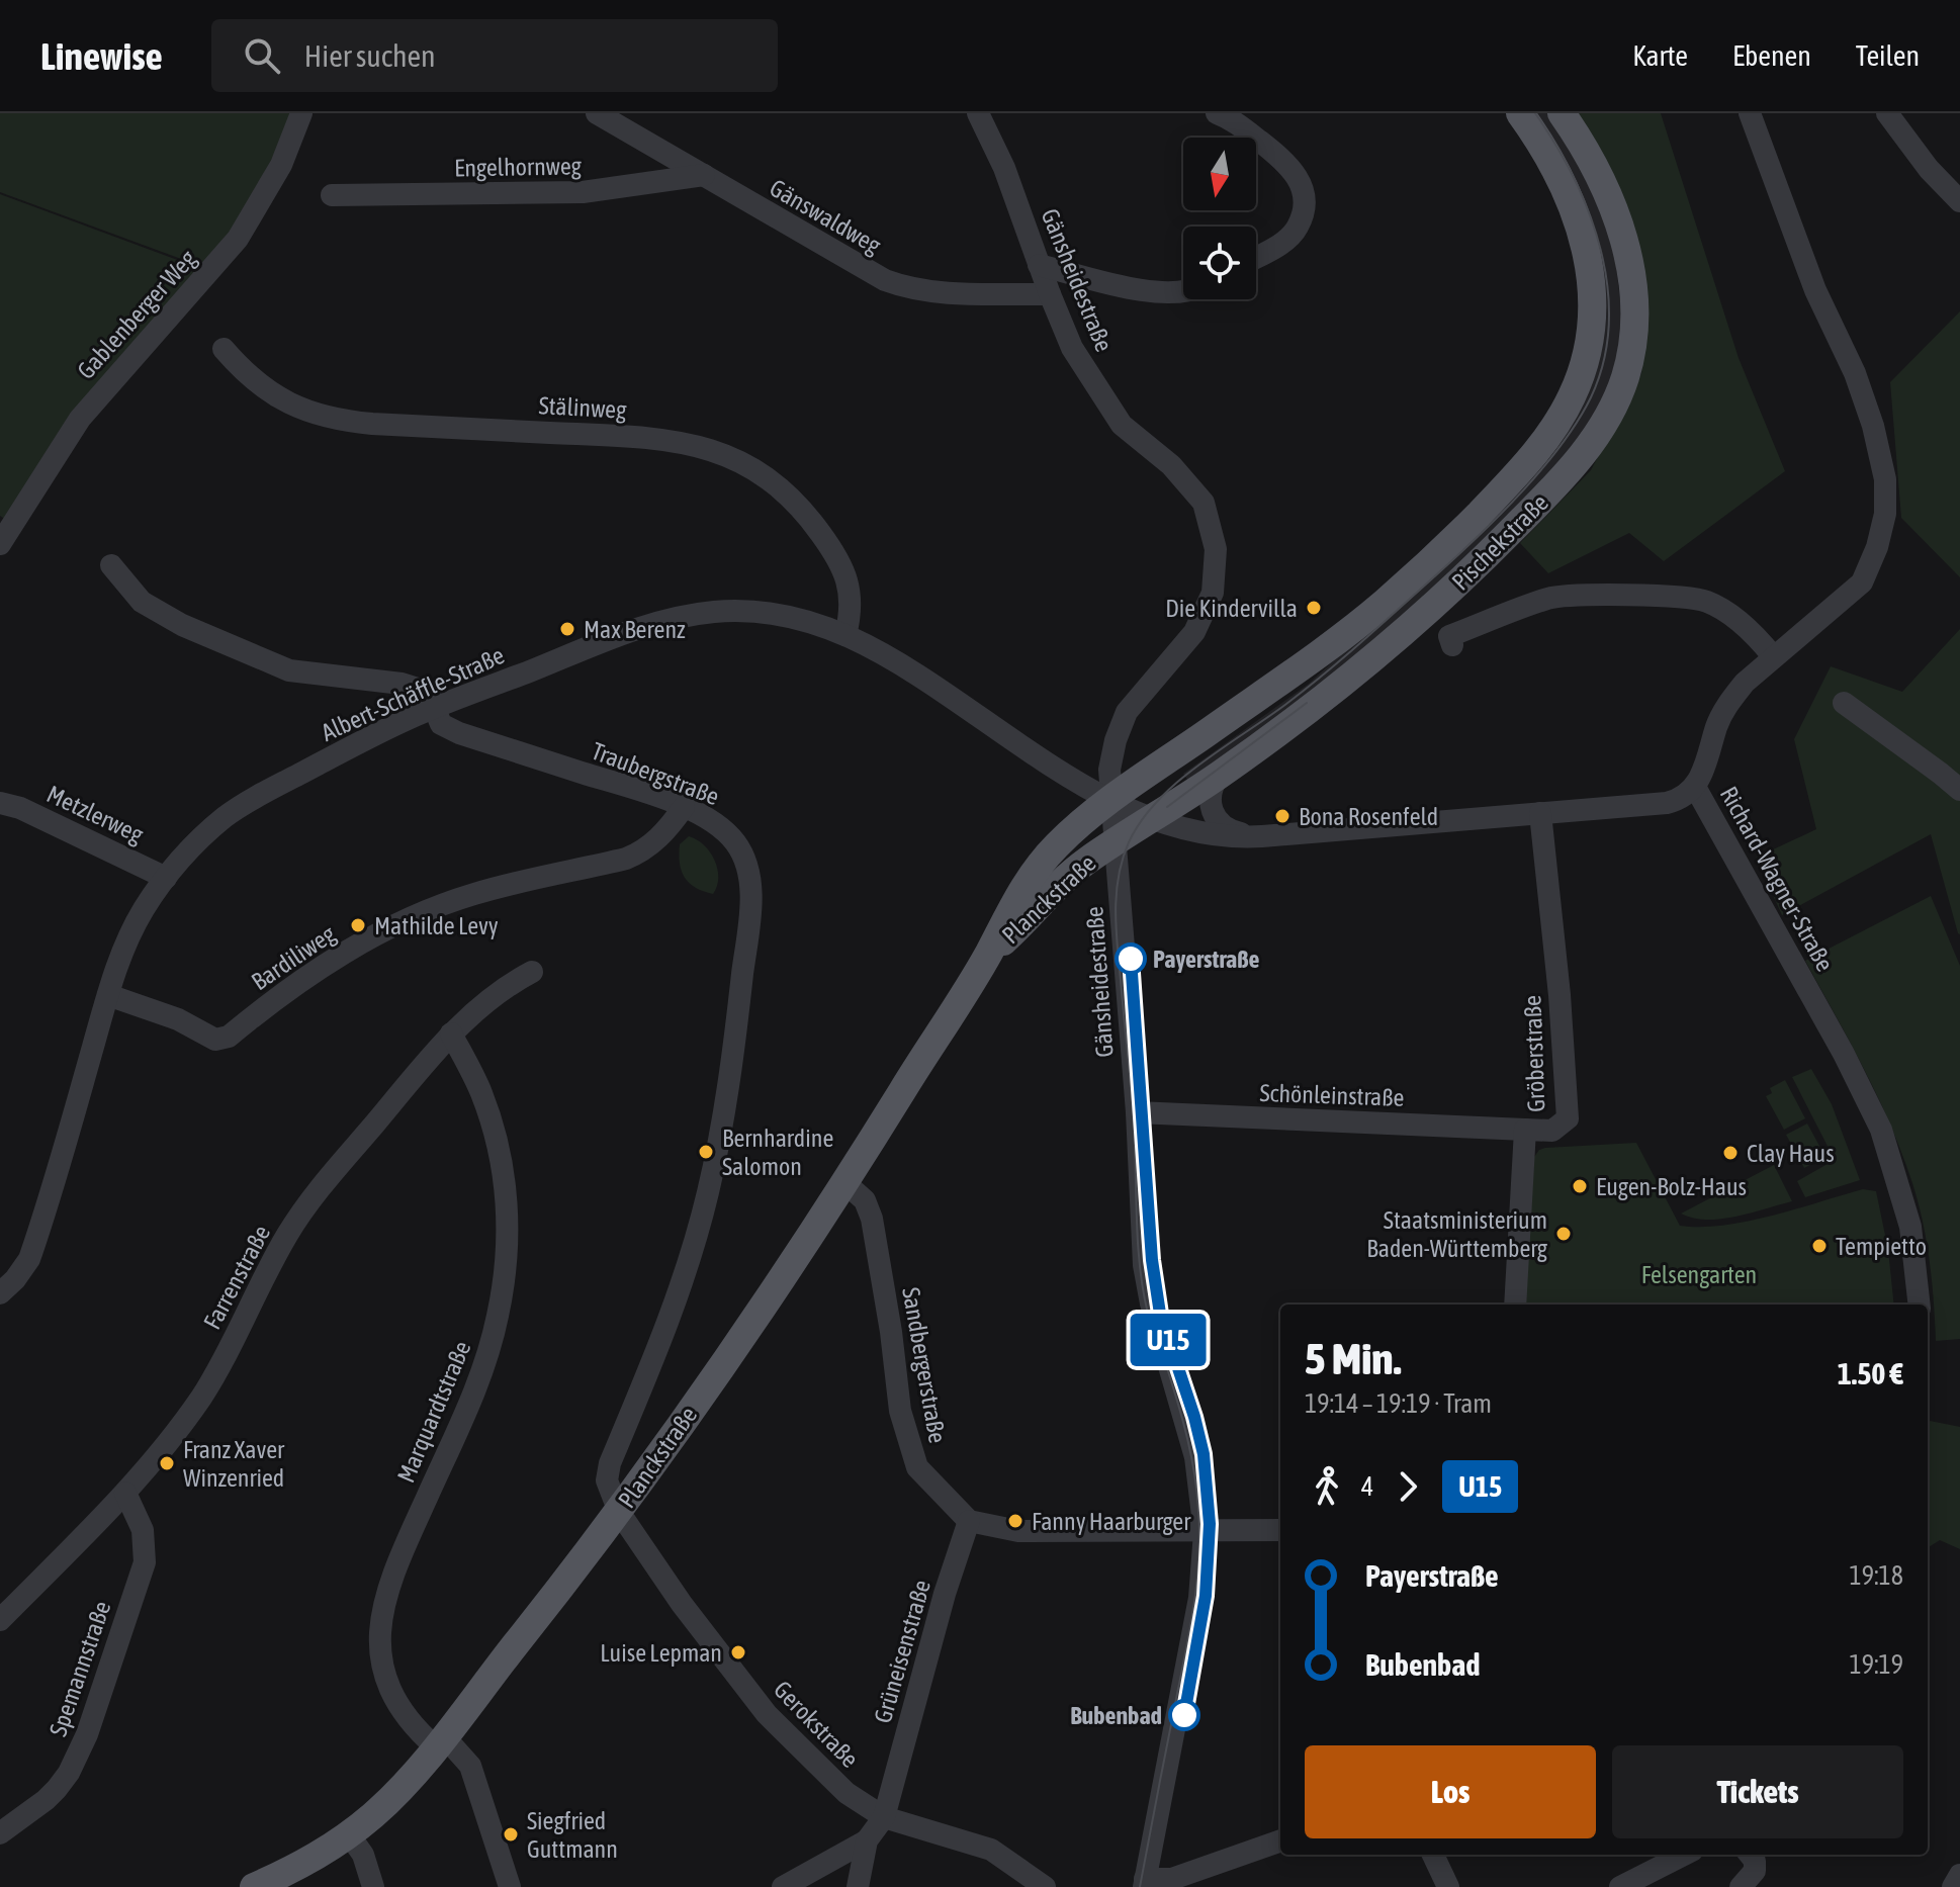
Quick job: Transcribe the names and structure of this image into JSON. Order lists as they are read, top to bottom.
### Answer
{
  "streets": {
    "main road": ["Pischekstraße", "Planckstraße"],
    "street": [
      "Engelhornweg",
      "Gänswaldweg",
      "Gänsheidestraße",
      "Gablenberger Weg",
      "Stälinweg",
      "Albert-Schäffle-Straße",
      "Traubergstraße",
      "Metzlerweg",
      "Richard-Wagner-Straße",
      "Bardiliweg",
      "Gröberstraße",
      "Schönleinstraße",
      "Farrenstraße",
      "Sandbergerstraße",
      "Marquardtstraße",
      "Grüneisenstraße",
      "Spemannstraße",
      "Gerokstraße"
    ]
  },
  "crossings": [
    ["Engelhornweg", "Gänswaldweg"],
    ["Gänswaldweg", "Gänsheidestraße"],
    ["Gänsheidestraße", "Pischekstraße"],
    ["Gänsheidestraße", "Albert-Schäffle-Straße"],
    ["Gänsheidestraße", "Planckstraße"],
    ["Gänsheidestraße", "Schönleinstraße"],
    ["Stälinweg", "Albert-Schäffle-Straße"],
    ["Pischekstraße", "Albert-Schäffle-Straße"],
    ["Pischekstraße", "Planckstraße"],
    ["Albert-Schäffle-Straße", "Traubergstraße"],
    ["Albert-Schäffle-Straße", "Metzlerweg"],
    ["Albert-Schäffle-Straße", "Planckstraße"],
    ["Albert-Schäffle-Straße", "Bardiliweg"],
    ["Traubergstraße", "Planckstraße"],
    ["Traubergstraße", "Bardiliweg"],
    ["Traubergstraße", "Gerokstraße"],
    ["Planckstraße", "Sandbergerstraße"],
    ["Planckstraße", "Marquardtstraße"],
    ["Planckstraße", "Gerokstraße"],
    ["Gröberstraße", "Schönleinstraße"],
    ["Farrenstraße", "Marquardtstraße"],
    ["Farrenstraße", "Spemannstraße"],
    ["Sandbergerstraße", "Grüneisenstraße"],
    ["Grüneisenstraße", "Gerokstraße"]
  ],
  "parks": ["Felsengarten"],
  "places": [
    "Die Kindervilla",
    "Max Berenz",
    "Bona Rosenfeld",
    "Mathilde Levy",
    "Payerstraße",
    "Bernhardine Salomon",
    "Clay Haus",
    "Eugen-Bolz-Haus",
    "Staatsministerium Baden-Württemberg",
    "Tempietto",
    "Franz Xaver Winzenried",
    "Fanny Haarburger",
    "Luise Lepman",
    "Bubenbad",
    "Siegfried Guttmann"
  ],
  "lines": ["tram line U15"],
  "north": "bottom",
  "page": {
    "header": "Linewise",
    "search": "Hier suchen",
    "nav": ["Karte", "Ebenen", "Teilen"],
    "on_map": "U15",
    "heading": ["5 Min.", "19:14 – 19:19 · Tram", "1.50 €"],
    "legs": ["4", "U15"],
    "list": [
      {
        "name": "Payerstraße",
        "value": "19:18"
      },
      {
        "name": "Bubenbad",
        "value": "19:19"
      }
    ],
    "buttons": ["Los", "Tickets"]
  }
}
